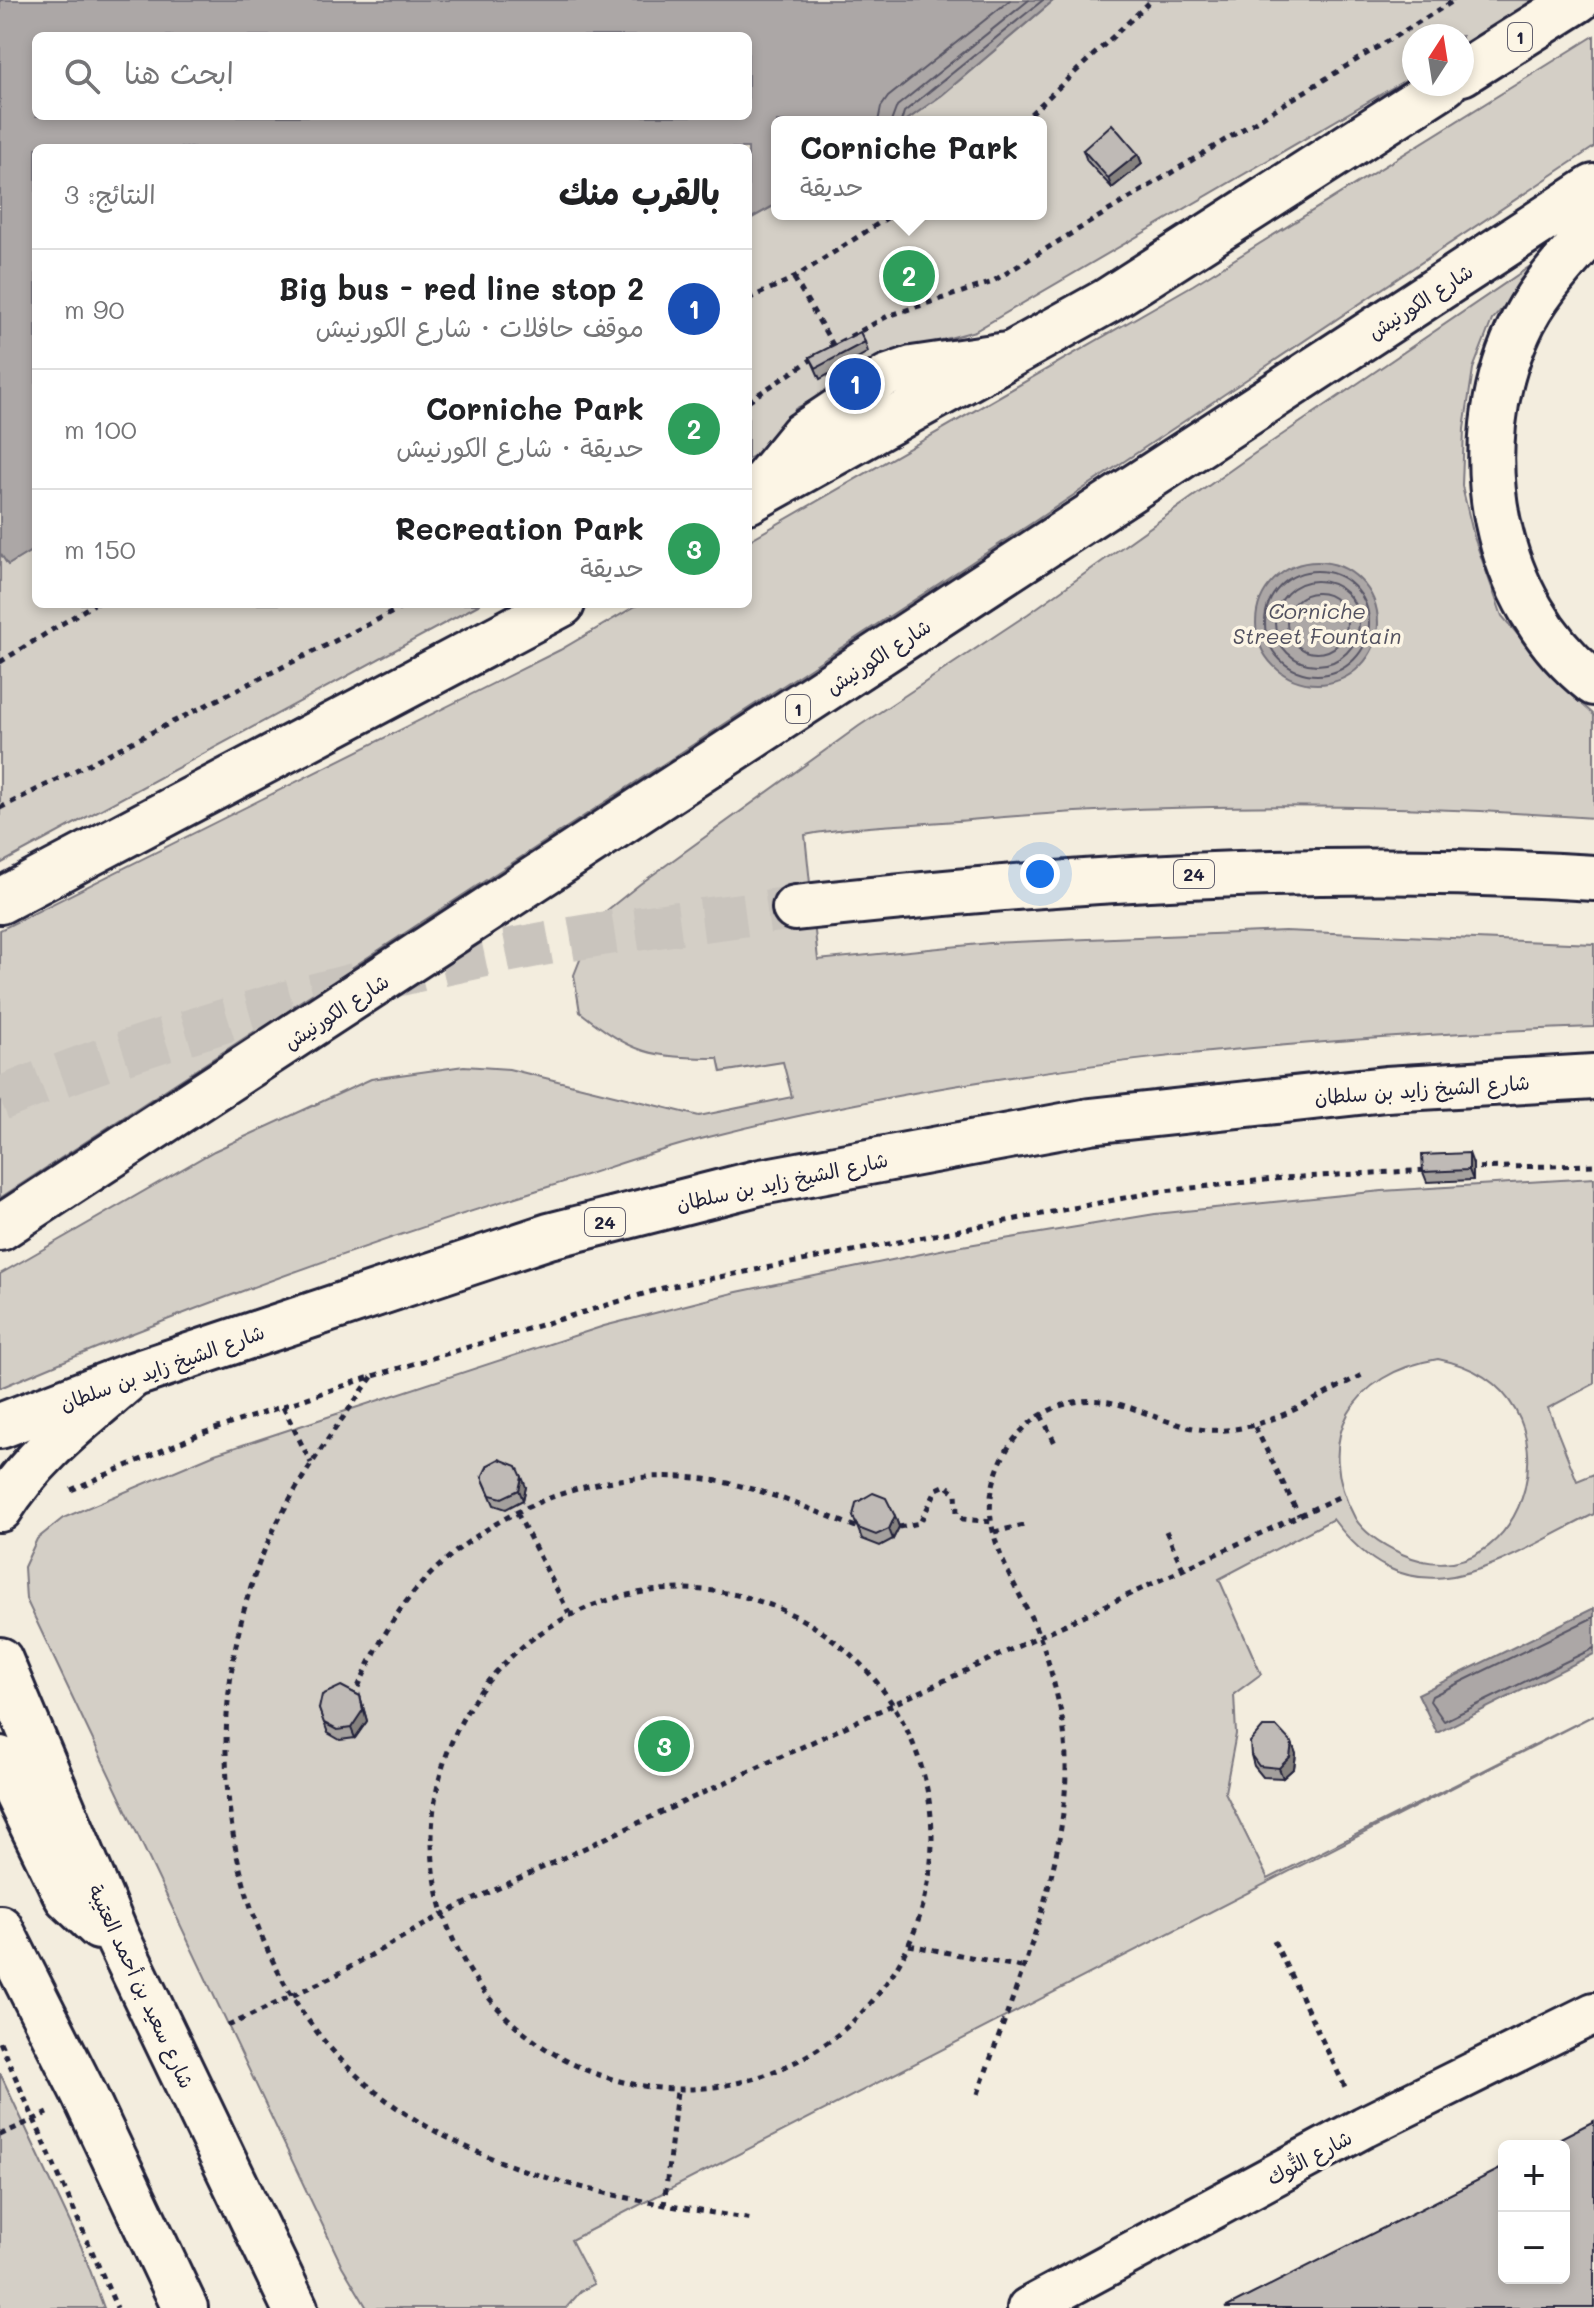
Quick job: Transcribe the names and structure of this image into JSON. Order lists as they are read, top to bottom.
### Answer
{
  "streets": {
    "main road": [
      "1",
      "شارع الكورنيش",
      "24",
      "شارع الشيخ زايد بن سلطان",
      "شارع سعيد بن أحمد العتيبة"
    ],
    "street": ["شارع التُّوك"]
  },
  "water": ["Corniche Street Fountain"],
  "north": "top",
  "page": {
    "search": "ابحث هنا",
    "popup": ["Corniche Park", "حديقة"],
    "heading": ["بالقرب منك", "النتائج: 3"],
    "pins": ["2", "1", "3"],
    "list": [
      {
        "mark": "1",
        "name": "Big bus - red line stop 2",
        "note": "موقف حافلات · شارع الكورنيش",
        "value": "90 m"
      },
      {
        "mark": "2",
        "name": "Corniche Park",
        "note": "حديقة · شارع الكورنيش",
        "value": "100 m"
      },
      {
        "mark": "3",
        "name": "Recreation Park",
        "note": "حديقة",
        "value": "150 m"
      }
    ],
    "map_buttons": ["+", "−"]
  }
}
